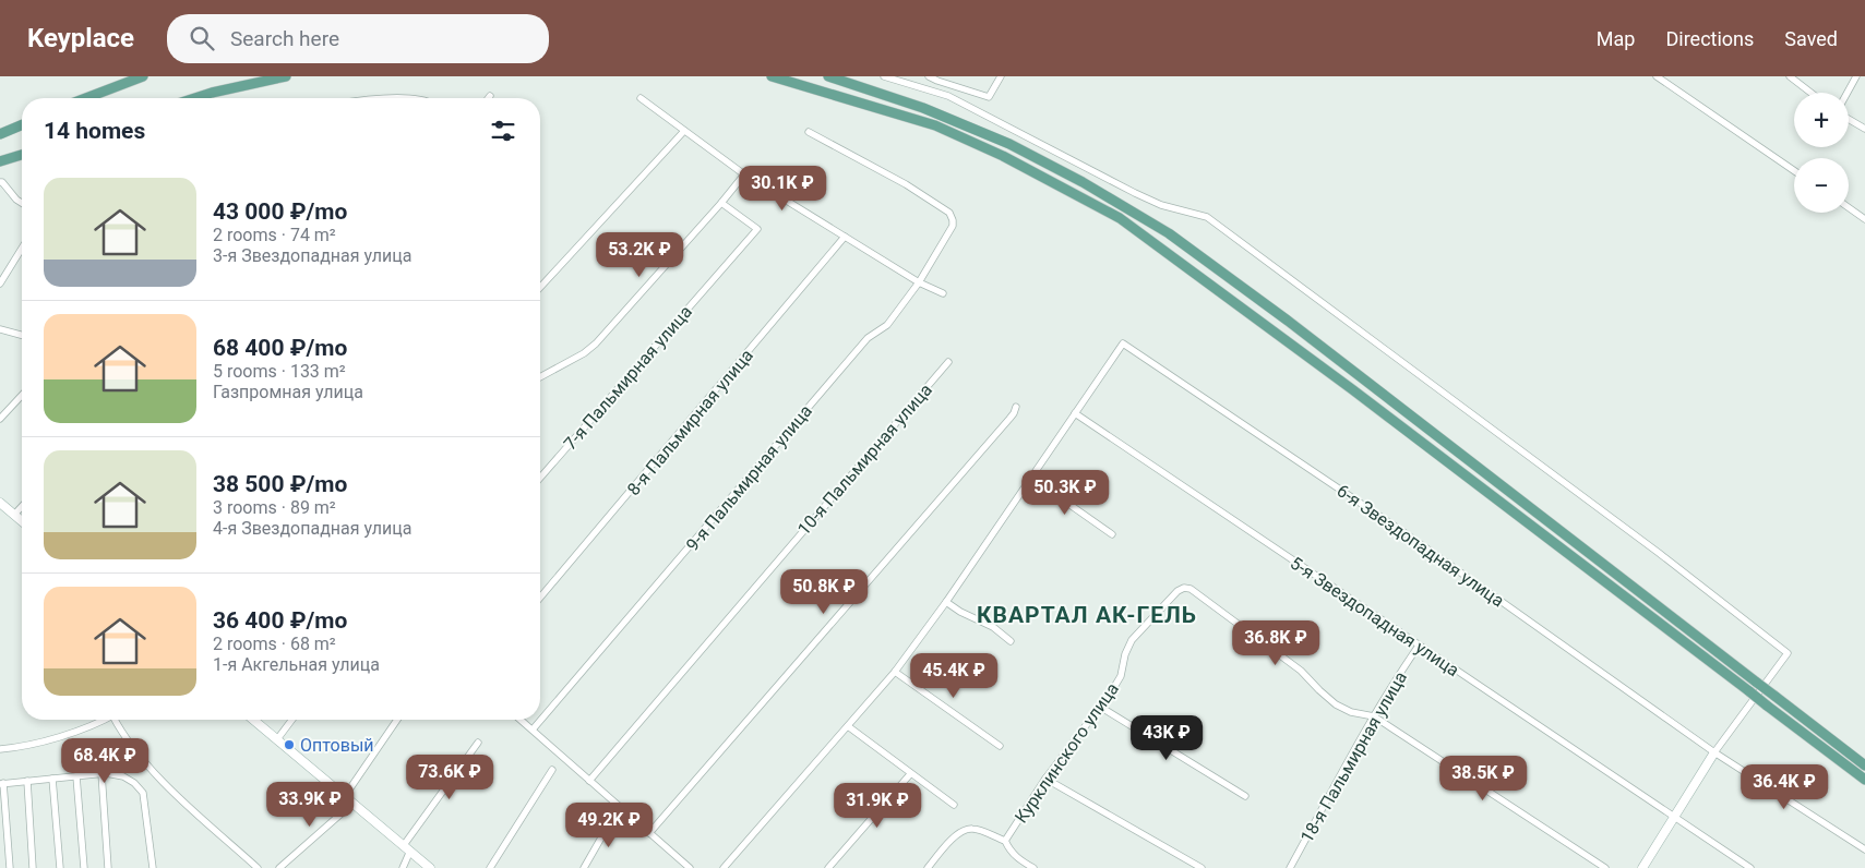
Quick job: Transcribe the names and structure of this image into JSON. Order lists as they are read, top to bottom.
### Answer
{
  "streets": {
    "street": [
      "7-я Пальмирная улица",
      "8-я Пальмирная улица",
      "10-я Пальмирная улица",
      "9-я Пальмирная улица",
      "6-я Звездопадная улица",
      "5-я Звездопадная улица",
      "Курклинского улица",
      "18-я Пальмирная улица"
    ]
  },
  "crossings": [
    ["6-я Звездопадная улица", "5-я Звездопадная улица"],
    ["5-я Звездопадная улица", "18-я Пальмирная улица"],
    ["Курклинского улица", "18-я Пальмирная улица"]
  ],
  "districts": ["КВАРТАЛ АК-ГЕЛЬ"],
  "places": ["Оптовый"],
  "page": {
    "header": "Keyplace",
    "search": "Search here",
    "nav": ["Map", "Directions", "Saved"],
    "map_buttons": ["+", "−"],
    "heading": "14 homes",
    "list": [
      {
        "name": "43 000 ₽/mo",
        "note": "2 rooms · 74 m² · 3-я Звездопадная улица"
      },
      {
        "name": "68 400 ₽/mo",
        "note": "5 rooms · 133 m² · Газпромная улица"
      },
      {
        "name": "38 500 ₽/mo",
        "note": "3 rooms · 89 m² · 4-я Звездопадная улица"
      },
      {
        "name": "36 400 ₽/mo",
        "note": "2 rooms · 68 m² · 1-я Акгельная улица"
      }
    ],
    "price": [
      "30.1K ₽",
      "53.2K ₽",
      "50.3K ₽",
      "50.8K ₽",
      "36.8K ₽",
      "45.4K ₽",
      "43K ₽",
      "68.4K ₽",
      "73.6K ₽",
      "38.5K ₽",
      "36.4K ₽",
      "33.9K ₽",
      "31.9K ₽",
      "49.2K ₽"
    ]
  }
}
